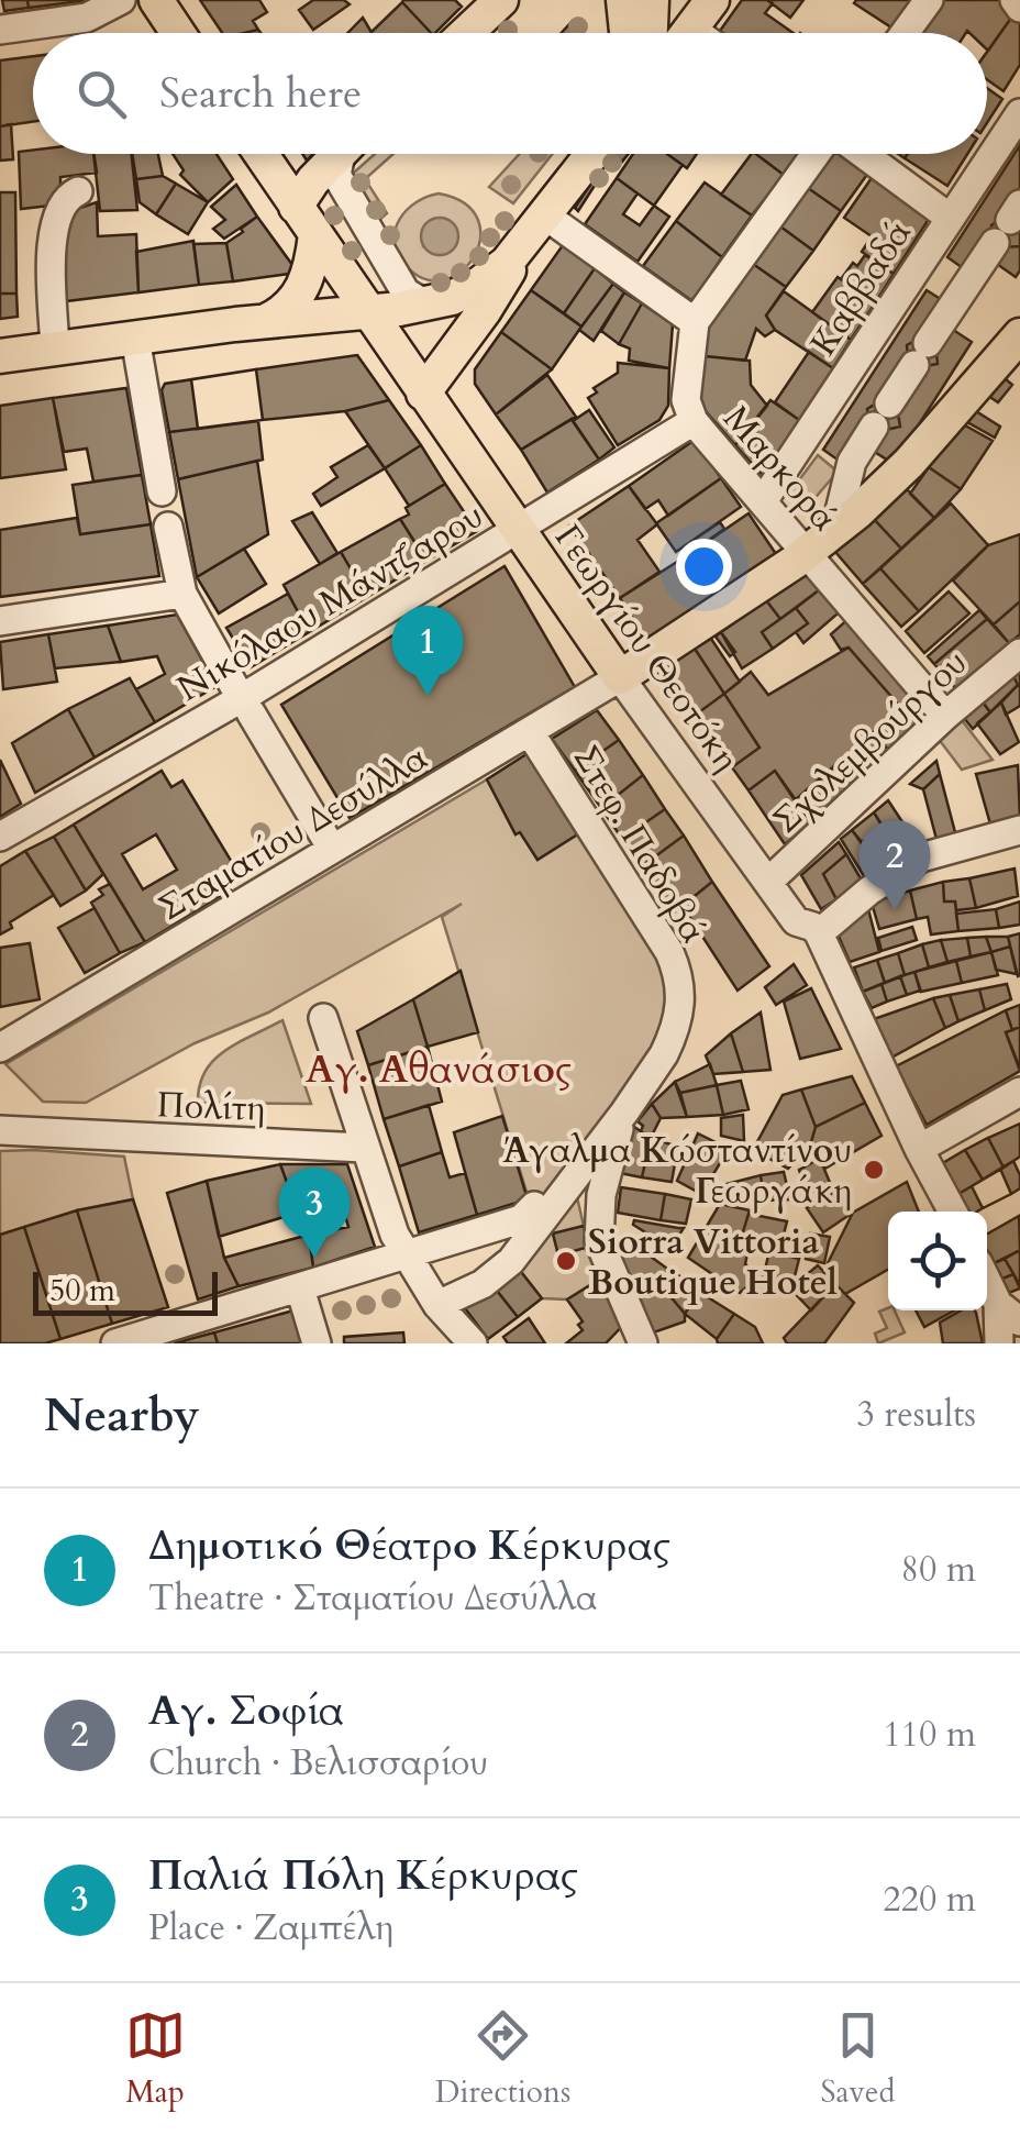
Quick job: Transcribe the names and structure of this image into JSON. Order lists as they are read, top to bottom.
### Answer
{
  "streets": {
    "main road": ["Γεωργίου Θεοτόκη"],
    "street": [
      "Καββαδά",
      "Μαρκορά",
      "Νικόλαου Μάντζαρου",
      "Σχολεμβούργου",
      "Σταματίου Δεσύλλα",
      "Στεφ. Παδοβά",
      "Πολίτη"
    ]
  },
  "crossings": [
    ["Καββαδά", "Μαρκορά"],
    ["Μαρκορά", "Νικόλαου Μάντζαρου"],
    ["Μαρκορά", "Σχολεμβούργου"],
    ["Νικόλαου Μάντζαρου", "Γεωργίου Θεοτόκη"],
    ["Γεωργίου Θεοτόκη", "Σχολεμβούργου"],
    ["Γεωργίου Θεοτόκη", "Σταματίου Δεσύλλα"],
    ["Σταματίου Δεσύλλα", "Στεφ. Παδοβά"]
  ],
  "districts": ["Αγ. Αθανάσιος"],
  "places": ["Άγαλμα Κώσταντίνου Γεωργάκη", "Siorra Vittoria Boutique Hotel"],
  "scale_bar": "50 m",
  "page": {
    "search": "Search here",
    "pins": ["1", "2", "3"],
    "scale": "50 m",
    "heading": ["Nearby", "3 results"],
    "list": [
      {
        "mark": "1",
        "name": "Δημοτικό Θέατρο Κέρκυρας",
        "note": "Theatre · Σταματίου Δεσύλλα",
        "value": "80 m"
      },
      {
        "mark": "2",
        "name": "Αγ. Σοφία",
        "note": "Church · Βελισσαρίου",
        "value": "110 m"
      },
      {
        "mark": "3",
        "name": "Παλιά Πόλη Κέρκυρας",
        "note": "Place · Ζαμπέλη",
        "value": "220 m"
      }
    ],
    "nav": ["Map", "Directions", "Saved"]
  }
}
